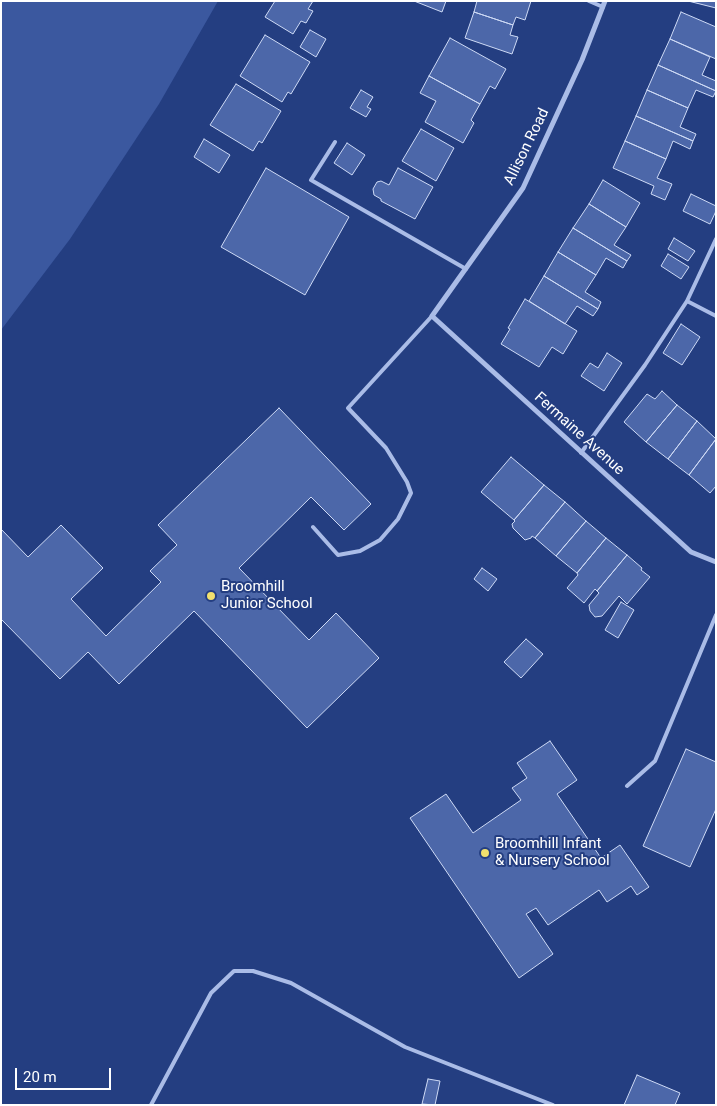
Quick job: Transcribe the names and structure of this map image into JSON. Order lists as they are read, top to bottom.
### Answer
{
  "streets": {
    "street": ["Allison Road", "Fermaine Avenue"]
  },
  "crossings": [
    ["Allison Road", "Fermaine Avenue"]
  ],
  "places": ["Broomhill Junior School", "Broomhill Infant & Nursery School"],
  "scale_bar": "20 m"
}
